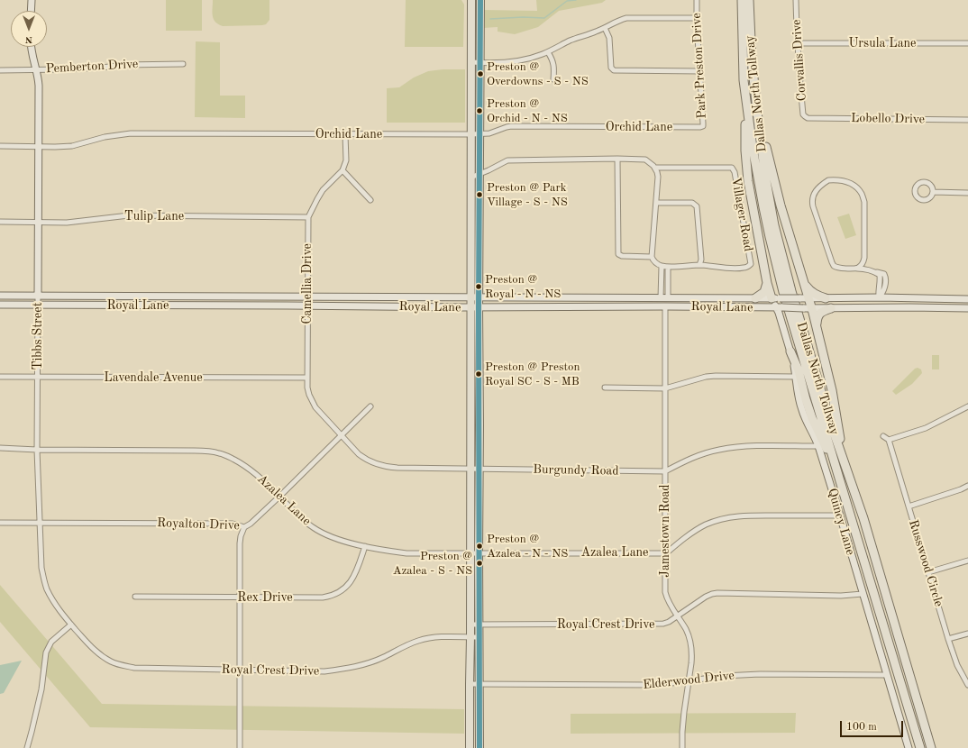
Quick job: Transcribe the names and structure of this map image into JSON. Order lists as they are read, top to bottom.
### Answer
{
  "streets": {
    "highway": ["Dallas North Tollway"],
    "main road": ["Royal Lane", "Tibbs Street", "Quincy Lane"],
    "street": [
      "Ursula Lane",
      "Corvallis Drive",
      "Park Preston Drive",
      "Pemberton Drive",
      "Lobello Drive",
      "Orchid Lane",
      "Villager Road",
      "Tulip Lane",
      "Camellia Drive",
      "Lavendale Avenue",
      "Burgundy Road",
      "Azalea Lane",
      "Royalton Drive",
      "Jamestown Road",
      "Russwood Circle",
      "Rex Drive",
      "Royal Crest Drive",
      "Elderwood Drive"
    ]
  },
  "crossings": [
    ["Ursula Lane", "Corvallis Drive"],
    ["Corvallis Drive", "Lobello Drive"],
    ["Park Preston Drive", "Orchid Lane"],
    ["Pemberton Drive", "Tibbs Street"],
    ["Orchid Lane", "Tibbs Street"],
    ["Tulip Lane", "Camellia Drive"],
    ["Tulip Lane", "Tibbs Street"],
    ["Camellia Drive", "Royal Lane"],
    ["Camellia Drive", "Lavendale Avenue"],
    ["Camellia Drive", "Burgundy Road"],
    ["Camellia Drive", "Royalton Drive"],
    ["Royal Lane", "Tibbs Street"],
    ["Royal Lane", "Quincy Lane"],
    ["Royal Lane", "Jamestown Road"],
    ["Tibbs Street", "Lavendale Avenue"],
    ["Tibbs Street", "Azalea Lane"],
    ["Tibbs Street", "Royalton Drive"],
    ["Tibbs Street", "Royal Crest Drive"],
    ["Burgundy Road", "Quincy Lane"],
    ["Burgundy Road", "Royalton Drive"],
    ["Burgundy Road", "Jamestown Road"],
    ["Azalea Lane", "Quincy Lane"],
    ["Azalea Lane", "Royalton Drive"],
    ["Azalea Lane", "Jamestown Road"],
    ["Azalea Lane", "Rex Drive"],
    ["Quincy Lane", "Royal Crest Drive"],
    ["Quincy Lane", "Elderwood Drive"],
    ["Jamestown Road", "Royal Crest Drive"],
    ["Jamestown Road", "Elderwood Drive"]
  ],
  "places": [
    "Preston @ Overdowns - S - NS",
    "Preston @ Orchid - N - NS",
    "Preston @ Park Village - S - NS",
    "Preston @ Royal - N - NS",
    "Preston @ Preston Royal SC - S - MB",
    "Preston @ Azalea - N - NS",
    "Preston @ Azalea - S - NS"
  ],
  "scale_bar": "100 m",
  "north": "bottom"
}
